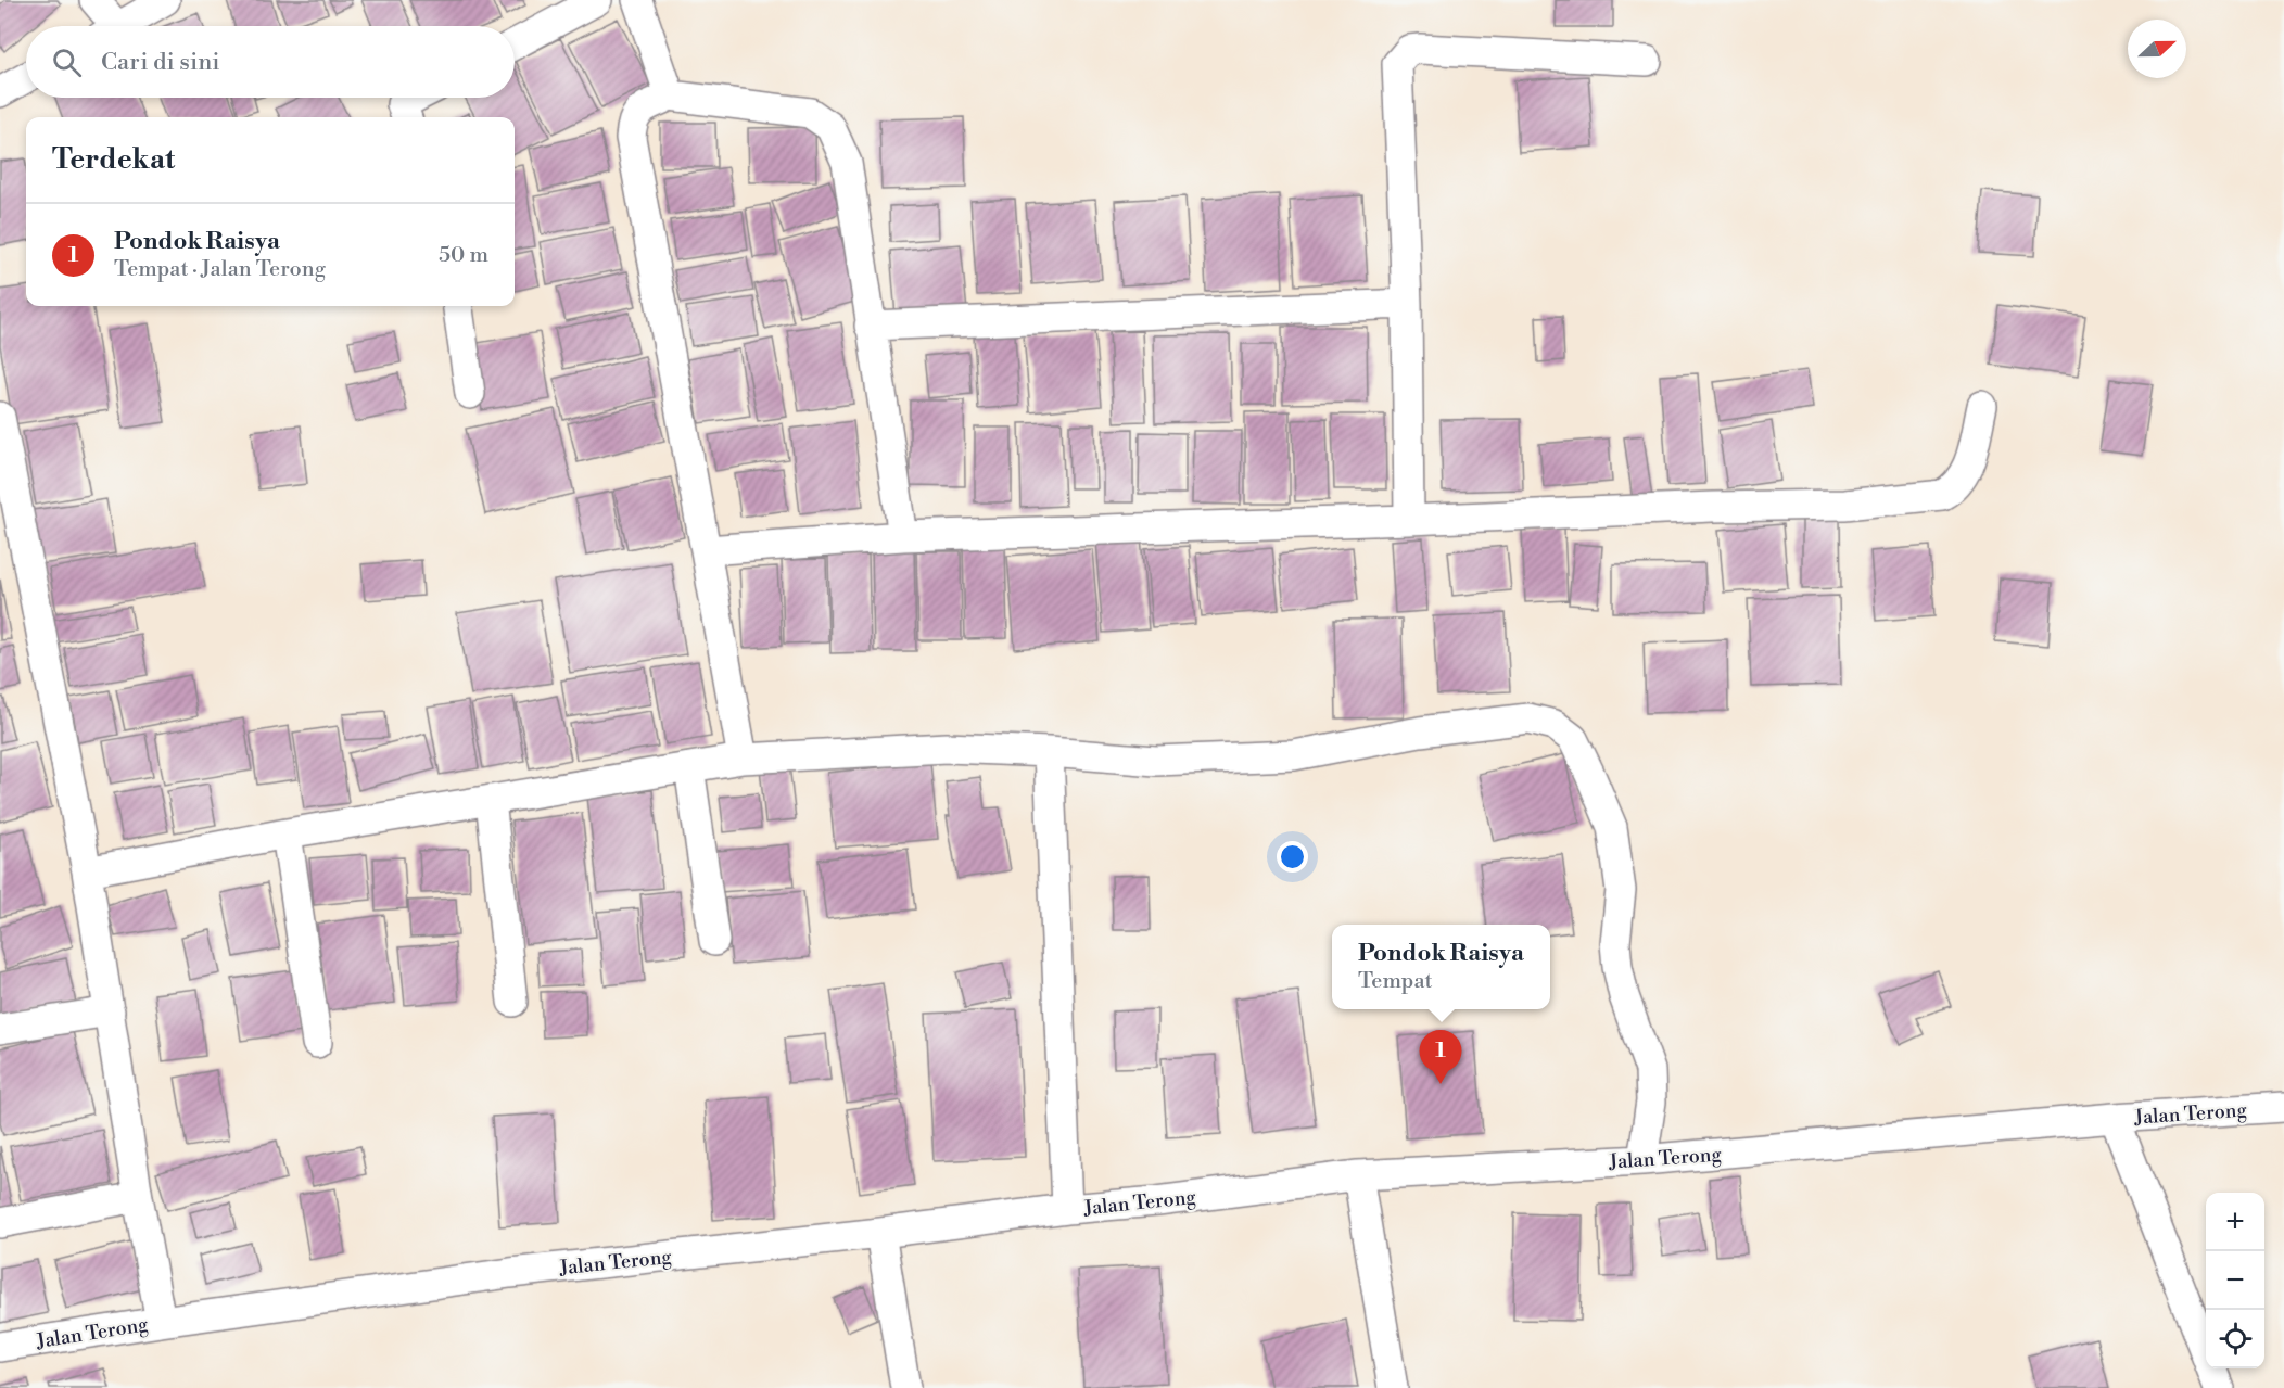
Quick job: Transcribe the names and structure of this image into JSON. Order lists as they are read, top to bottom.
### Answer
{
  "streets": {
    "street": ["Jalan Terong"]
  },
  "north": "right",
  "page": {
    "search": "Cari di sini",
    "heading": "Terdekat",
    "list": [
      {
        "mark": "1",
        "name": "Pondok Raisya",
        "note": "Tempat · Jalan Terong",
        "value": "50 m"
      }
    ],
    "popup": ["Pondok Raisya", "Tempat"],
    "pins": "1",
    "map_buttons": ["+", "−"]
  }
}
